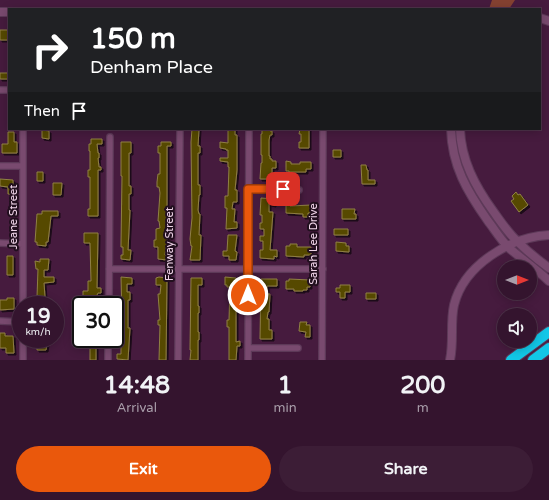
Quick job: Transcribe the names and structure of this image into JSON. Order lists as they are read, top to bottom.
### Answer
{
  "streets": {
    "street": ["Jeane Street", "Fenway Street", "Sarah Lee Drive"]
  },
  "north": "right",
  "page": {
    "turn": ["150 m", "Denham Place"],
    "then": "Then",
    "speed": "19 km/h",
    "limit": "30",
    "eta": [
      "14:48",
      "Arrival",
      "1",
      "min",
      "200",
      "m"
    ],
    "buttons": ["Exit", "Share"]
  }
}
